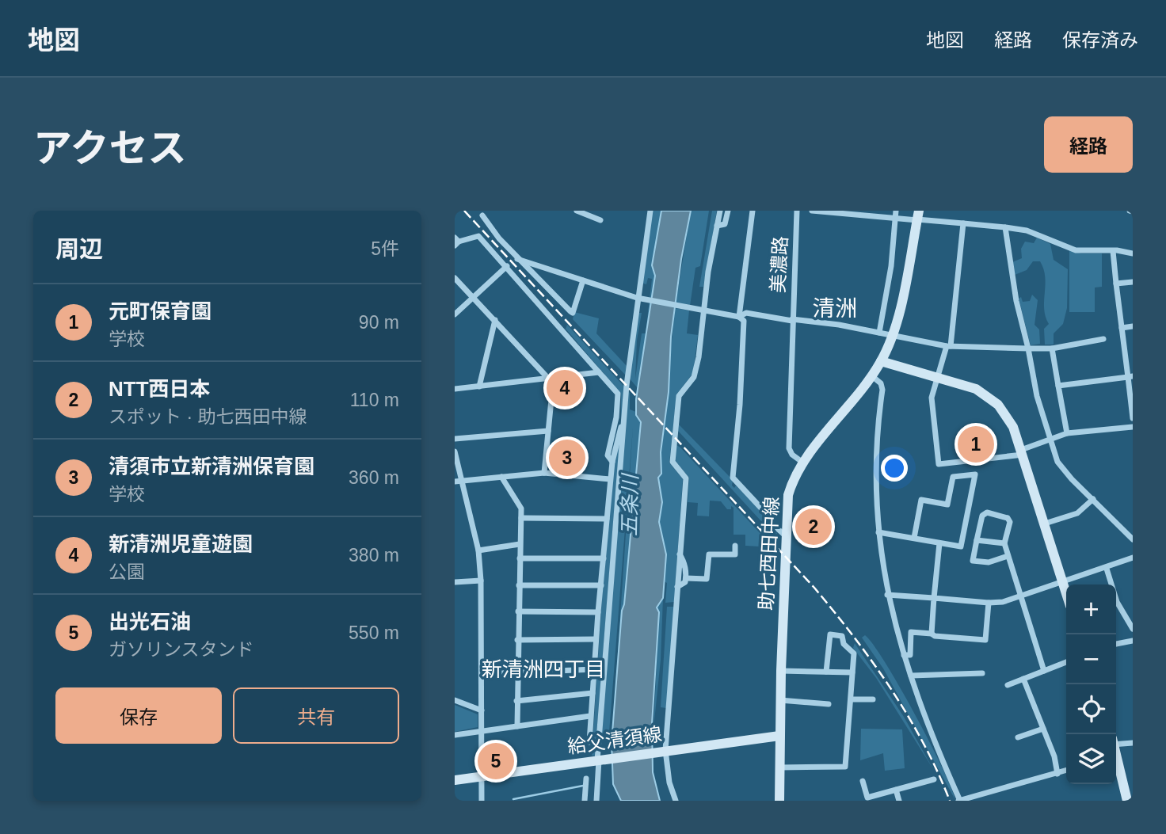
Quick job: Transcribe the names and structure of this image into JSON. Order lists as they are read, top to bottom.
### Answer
{
  "streets": {
    "main road": ["助七西田中線", "給父清須線"],
    "street": ["美濃路"]
  },
  "crossings": [
    ["美濃路", "助七西田中線"],
    ["助七西田中線", "給父清須線"]
  ],
  "districts": ["清洲", "新清洲四丁目"],
  "water": ["五条川"],
  "page": {
    "header": "地図",
    "nav": ["地図", "経路", "保存済み"],
    "title": "アクセス",
    "buttons": [
      "経路",
      ["保存", "共有"]
    ],
    "heading": ["周辺", "5件"],
    "list": [
      {
        "mark": "1",
        "name": "元町保育園",
        "note": "学校",
        "value": "90 m"
      },
      {
        "mark": "2",
        "name": "NTT西日本",
        "note": "スポット · 助七西田中線",
        "value": "110 m"
      },
      {
        "mark": "3",
        "name": "清須市立新清洲保育園",
        "note": "学校",
        "value": "360 m"
      },
      {
        "mark": "4",
        "name": "新清洲児童遊園",
        "note": "公園",
        "value": "380 m"
      },
      {
        "mark": "5",
        "name": "出光石油",
        "note": "ガソリンスタンド",
        "value": "550 m"
      }
    ],
    "pins": [
      "4",
      "1",
      "3",
      "2",
      "5"
    ],
    "map_buttons": ["+", "−"]
  }
}
